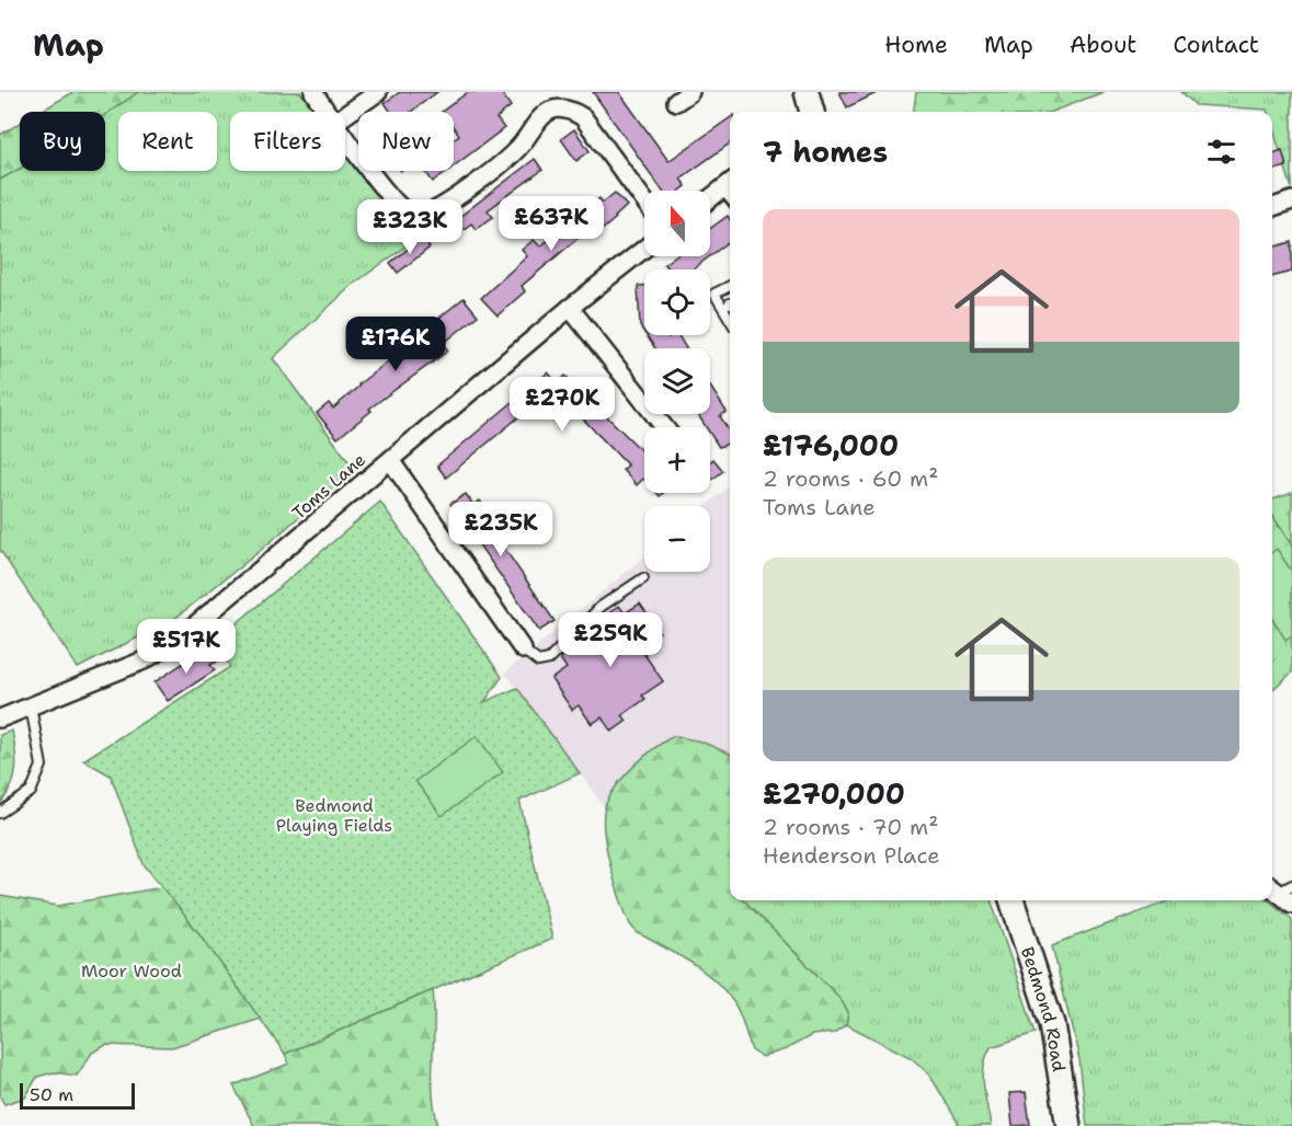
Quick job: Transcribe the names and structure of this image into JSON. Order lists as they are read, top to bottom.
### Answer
{
  "streets": {
    "street": ["Toms Lane", "Bedmond Road"]
  },
  "parks": ["Bedmond Playing Fields", "Moor Wood"],
  "scale_bar": "50 m",
  "north": "top",
  "page": {
    "header": "Map",
    "nav": [
      "Home",
      "Map",
      "About",
      "Contact"
    ],
    "chip": [
      "Buy",
      "Rent",
      "Filters",
      "New"
    ],
    "heading": "7 homes",
    "map_buttons": ["+", "−"],
    "list": [
      {
        "name": "£176,000",
        "note": "2 rooms · 60 m² · Toms Lane"
      },
      {
        "name": "£270,000",
        "note": "2 rooms · 70 m² · Henderson Place"
      }
    ],
    "price": [
      "£637K",
      "£323K",
      "£176K",
      "£270K",
      "£235K",
      "£259K",
      "£517K"
    ],
    "scale": "50 m"
  }
}
